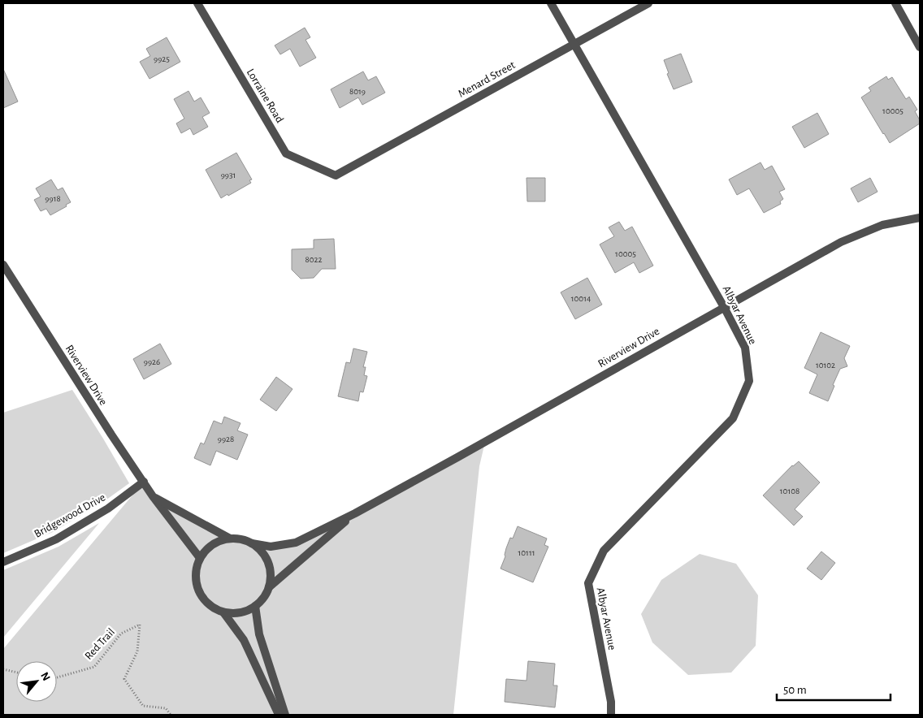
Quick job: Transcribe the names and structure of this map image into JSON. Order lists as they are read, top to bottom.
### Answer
{
  "streets": {
    "street": [
      "Menard Street",
      "Lorraine Road",
      "Albyar Avenue",
      "Riverview Drive",
      "Bridgewood Drive"
    ],
    "path": ["Red Trail"]
  },
  "crossings": [
    ["Menard Street", "Lorraine Road"],
    ["Menard Street", "Albyar Avenue"],
    ["Albyar Avenue", "Riverview Drive"],
    ["Riverview Drive", "Bridgewood Drive"]
  ],
  "house_numbers": [
    "9925",
    "8019",
    "10005",
    "9931",
    "9918",
    "10005",
    "8022",
    "10014",
    "9926",
    "10102",
    "9928",
    "10108",
    "10111"
  ],
  "scale_bar": "50 m",
  "north": "top right"
}
